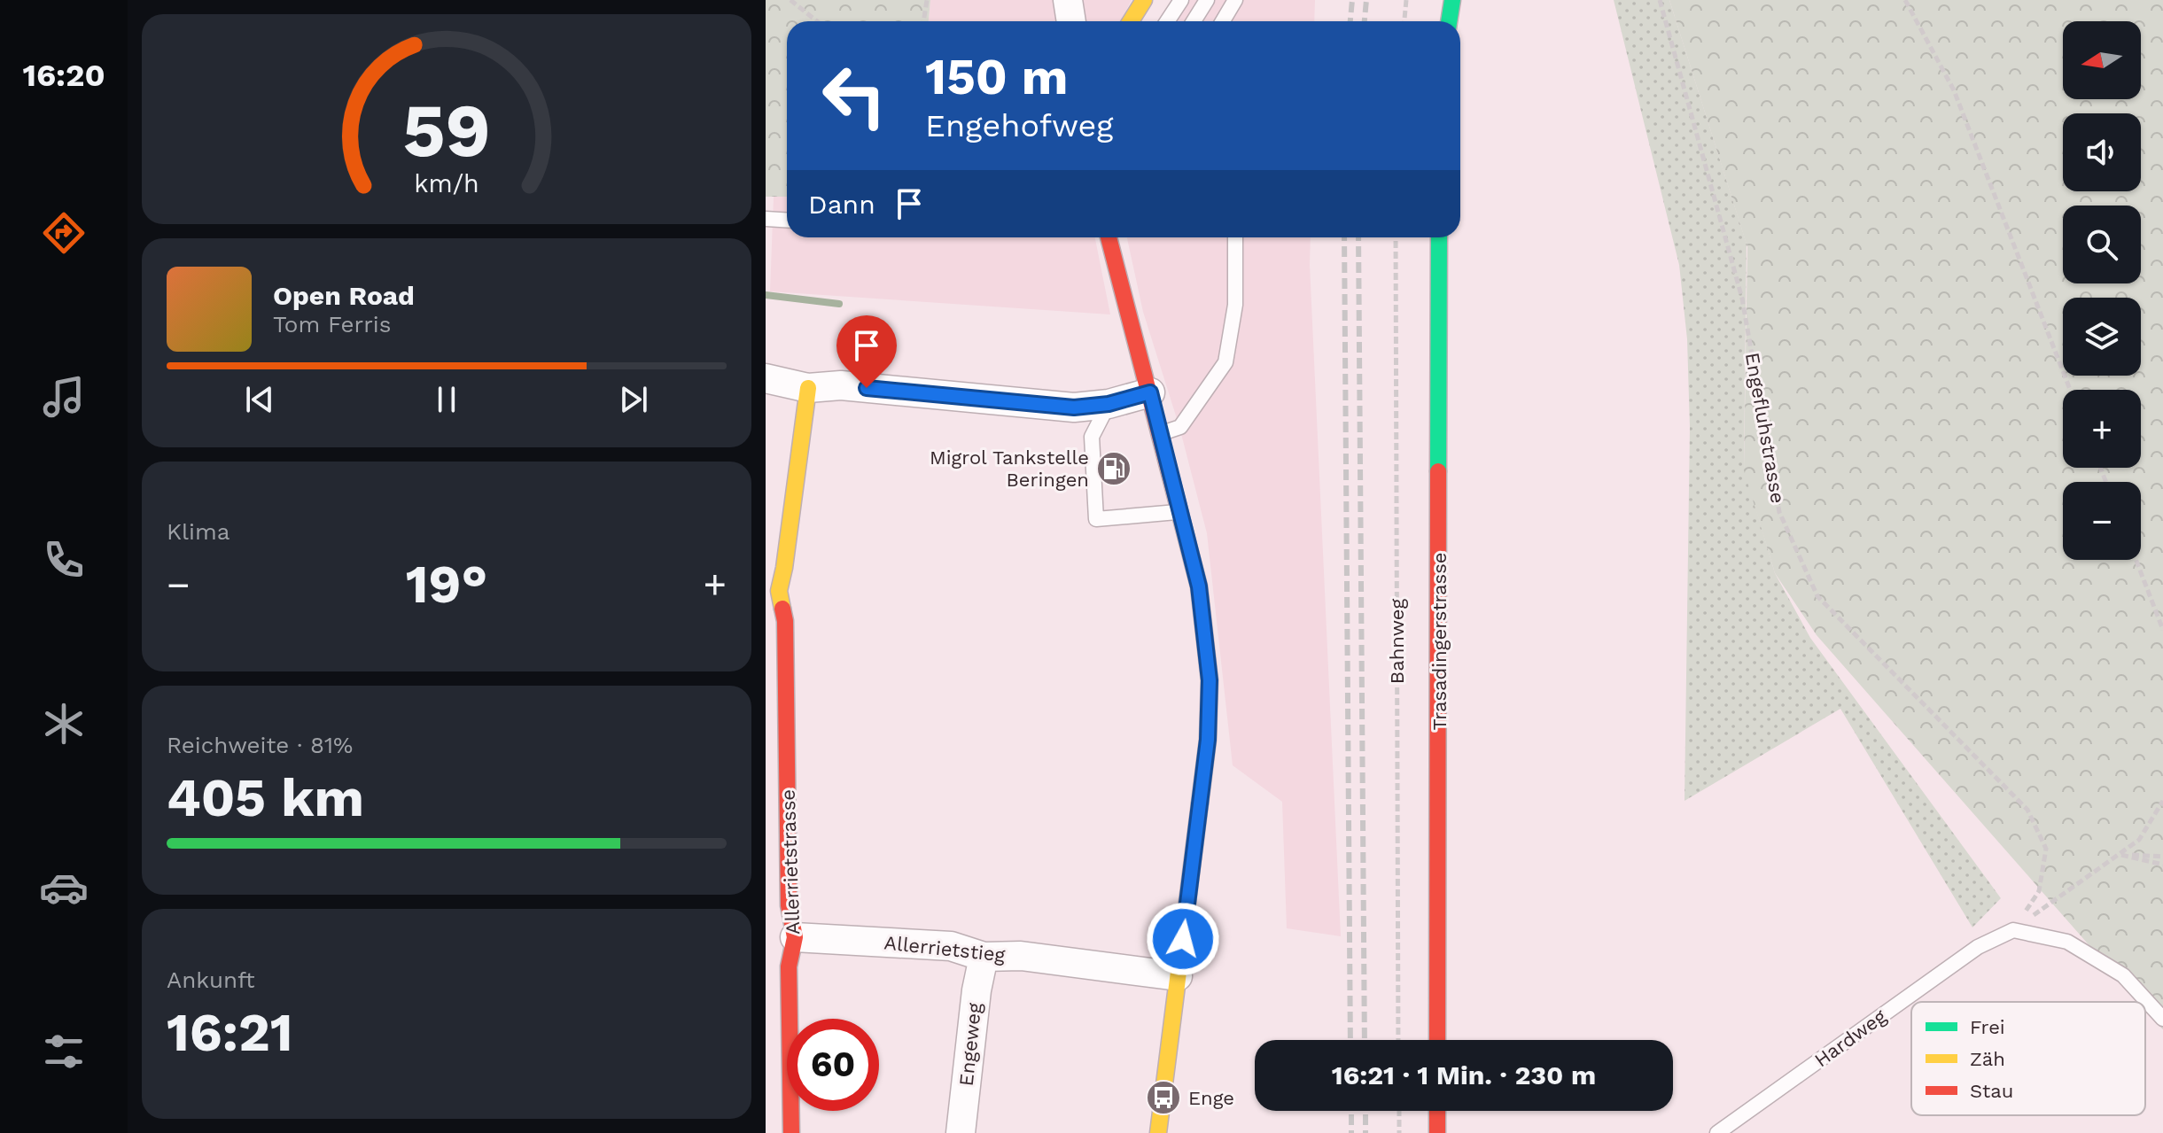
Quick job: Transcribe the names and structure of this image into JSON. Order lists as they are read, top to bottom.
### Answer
{
  "streets": {
    "main road": ["Trasadingerstrasse", "Allerrietstrasse"],
    "street": ["Allerrietstieg", "Engeweg"],
    "lane": ["Hardweg"],
    "path": ["Engefluhstrasse", "Bahnweg"]
  },
  "crossings": [
    ["Engefluhstrasse", "Hardweg"],
    ["Allerrietstrasse", "Allerrietstieg"],
    ["Allerrietstieg", "Engeweg"]
  ],
  "places": {
    "fuel station": ["Migrol Tankstelle Beringen"],
    "bus stop": ["Enge"]
  },
  "legend": ["Frei", "Zäh", "Stau"],
  "north": "left",
  "page": {
    "tabs": "16:20",
    "map_buttons": ["+", "−"],
    "turn": ["150 m", "Engehofweg"],
    "then": "Dann",
    "song": ["Open Road", "Tom Ferris"],
    "tile": [
      "Klima",
      ["Reichweite · 81%", "405 km"],
      ["Ankunft", "16:21"]
    ],
    "heat": ["−", "19°", "+"],
    "limit": "60",
    "trip": "16:21 · 1 Min. · 230 m",
    "gauge": ["59", "km/h"]
  }
}
